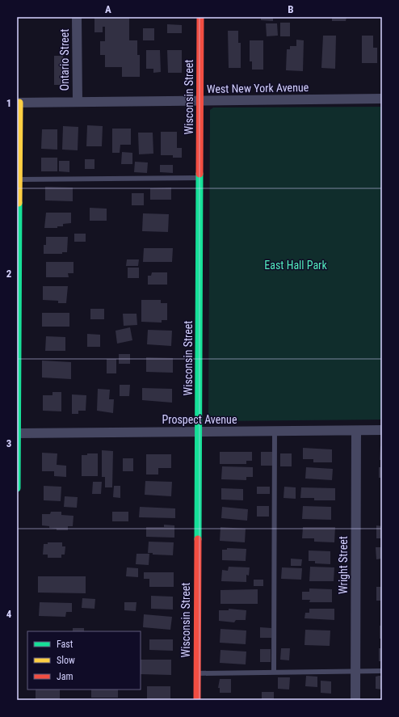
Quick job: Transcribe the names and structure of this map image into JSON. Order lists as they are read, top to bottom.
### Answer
{
  "streets": {
    "street": [
      "Ontario Street",
      "West New York Avenue",
      "Wisconsin Street",
      "Prospect Avenue",
      "Wright Street"
    ]
  },
  "crossings": [
    ["Ontario Street", "West New York Avenue"],
    ["West New York Avenue", "Wisconsin Street"],
    ["Wisconsin Street", "Prospect Avenue"],
    ["Prospect Avenue", "Wright Street"]
  ],
  "parks": ["East Hall Park"],
  "legend": ["Fast", "Slow", "Jam"],
  "grid": {
    "columns": ["A", "B"],
    "rows": [
      "1",
      "2",
      "3",
      "4"
    ]
  }
}
